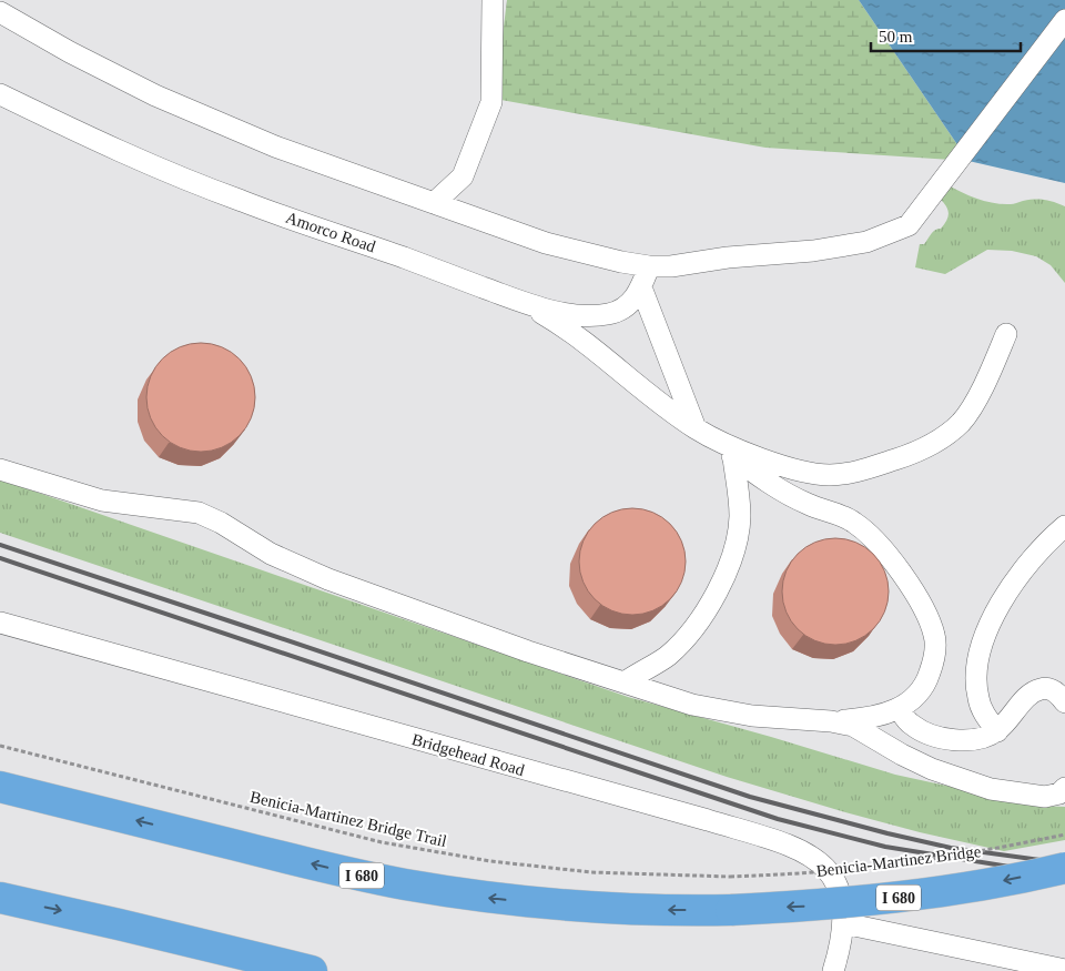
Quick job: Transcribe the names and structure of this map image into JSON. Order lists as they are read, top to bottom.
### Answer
{
  "streets": {
    "highway": ["Benicia-Martinez Bridge", "I 680"],
    "street": ["Amorco Road", "Bridgehead Road"],
    "path": ["Benicia-Martinez Bridge Trail"]
  },
  "crossings": [
    ["Benicia-Martinez Bridge Trail", "Benicia-Martinez Bridge"]
  ],
  "scale_bar": "50 m"
}
